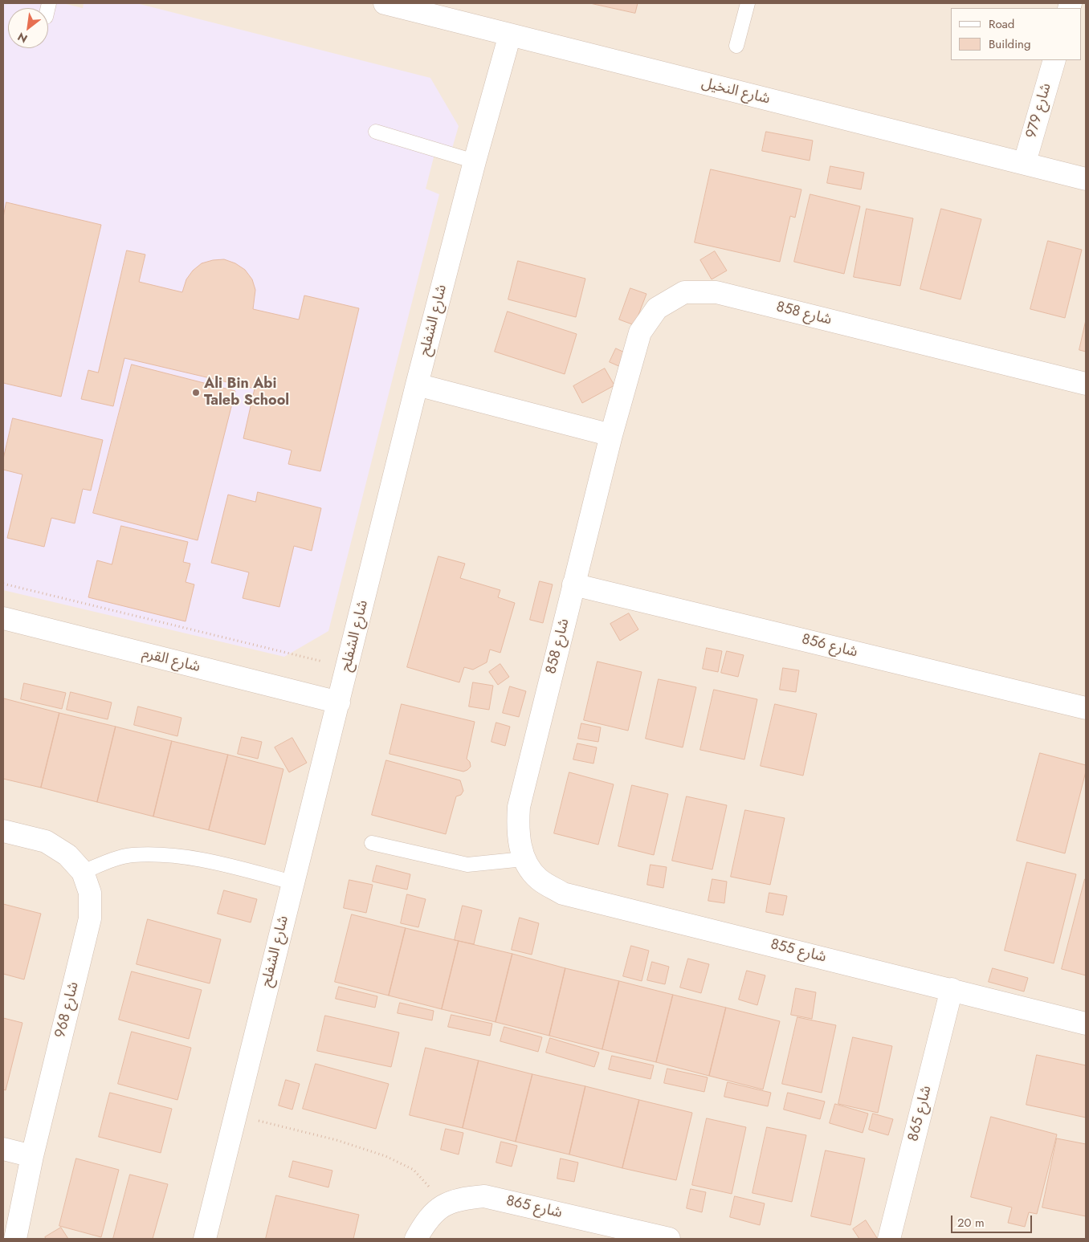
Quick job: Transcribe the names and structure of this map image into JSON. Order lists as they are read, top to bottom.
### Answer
{
  "streets": {
    "street": [
      "شارع النخيل",
      "شارع 979",
      "شارع 858",
      "شارع الشفلح",
      "شارع 856",
      "شارع القرم",
      "شارع 855",
      "شارع 968",
      "شارع 865"
    ]
  },
  "crossings": [
    ["شارع النخيل", "شارع 979"],
    ["شارع النخيل", "شارع الشفلح"],
    ["شارع 858", "شارع 856"],
    ["شارع 858", "شارع 855"],
    ["شارع الشفلح", "شارع القرم"],
    ["شارع 855", "شارع 865"]
  ],
  "places": ["Ali Bin Abi Taleb School"],
  "legend": ["Road", "Building"],
  "scale_bar": "20 m",
  "north": "bottom left"
}
